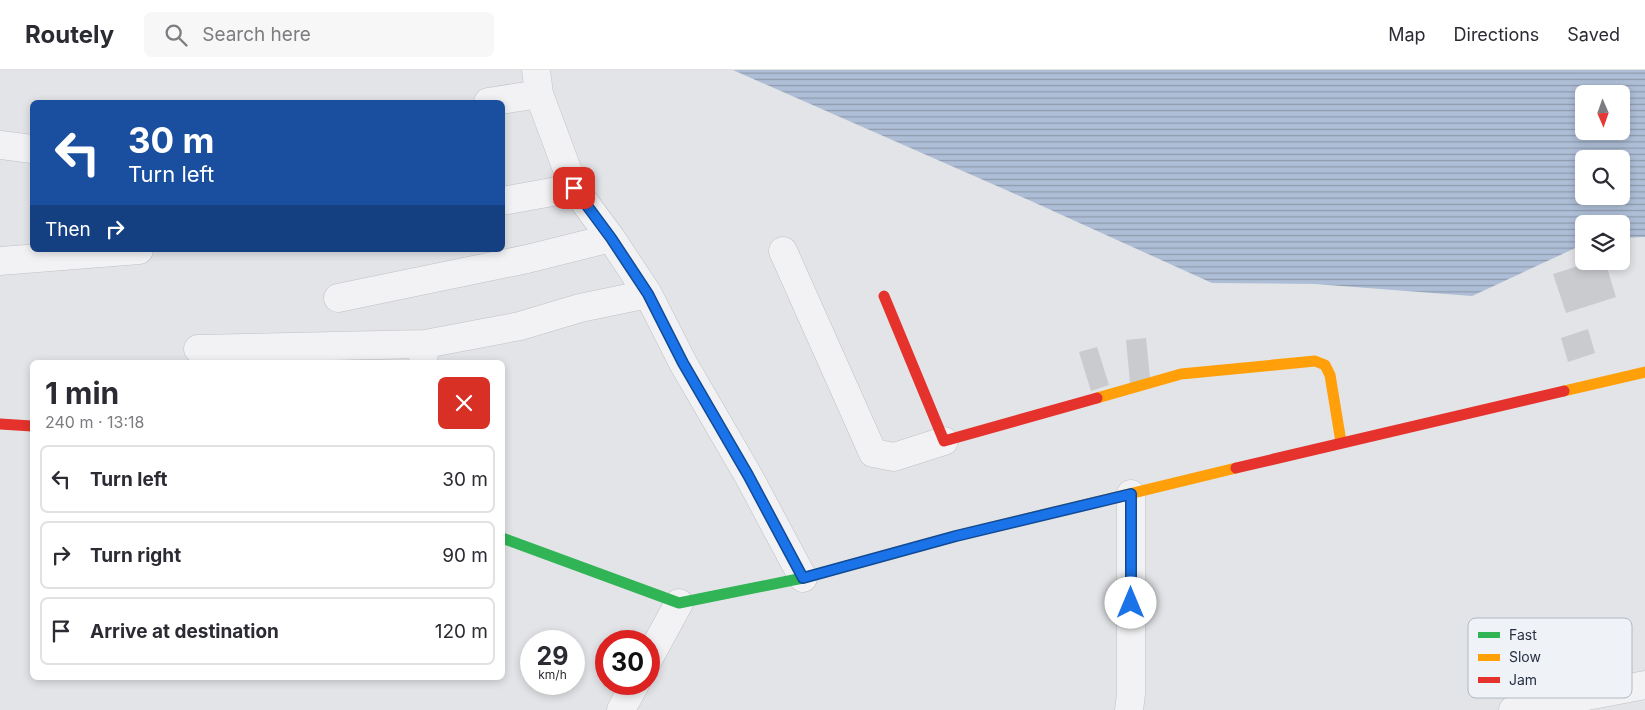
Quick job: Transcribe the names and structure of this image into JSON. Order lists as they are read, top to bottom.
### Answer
{
  "legend": ["Fast", "Slow", "Jam"],
  "north": "bottom",
  "page": {
    "header": "Routely",
    "search": "Search here",
    "nav": ["Map", "Directions", "Saved"],
    "turn": ["30 m", "Turn left"],
    "then": "Then",
    "heading": ["1 min", "240 m · 13:18"],
    "list": [
      {
        "name": "Turn left",
        "value": "30 m"
      },
      {
        "name": "Turn right",
        "value": "90 m"
      },
      {
        "name": "Arrive at destination",
        "value": "120 m"
      }
    ],
    "speed": "29 km/h",
    "limit": "30"
  }
}
